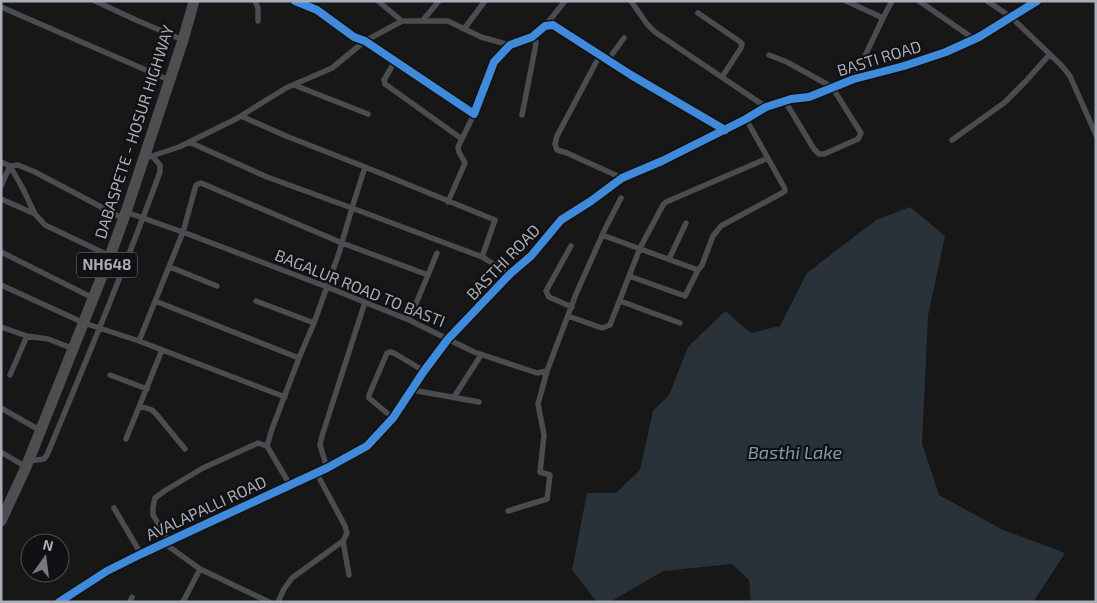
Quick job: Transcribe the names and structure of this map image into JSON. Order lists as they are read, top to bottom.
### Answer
{
  "streets": {
    "highway": ["DABASPETE - HOSUR HIGHWAY", "NH648"],
    "street": [
      "BASTI ROAD",
      "BASTHI ROAD",
      "BAGALUR ROAD TO BASTI",
      "AVALAPALLI ROAD"
    ]
  },
  "crossings": [
    ["BASTI ROAD", "BASTHI ROAD"],
    ["DABASPETE - HOSUR HIGHWAY", "BAGALUR ROAD TO BASTI"],
    ["BASTHI ROAD", "BAGALUR ROAD TO BASTI"],
    ["BASTHI ROAD", "AVALAPALLI ROAD"]
  ],
  "water": ["Basthi Lake"],
  "north": "top"
}
